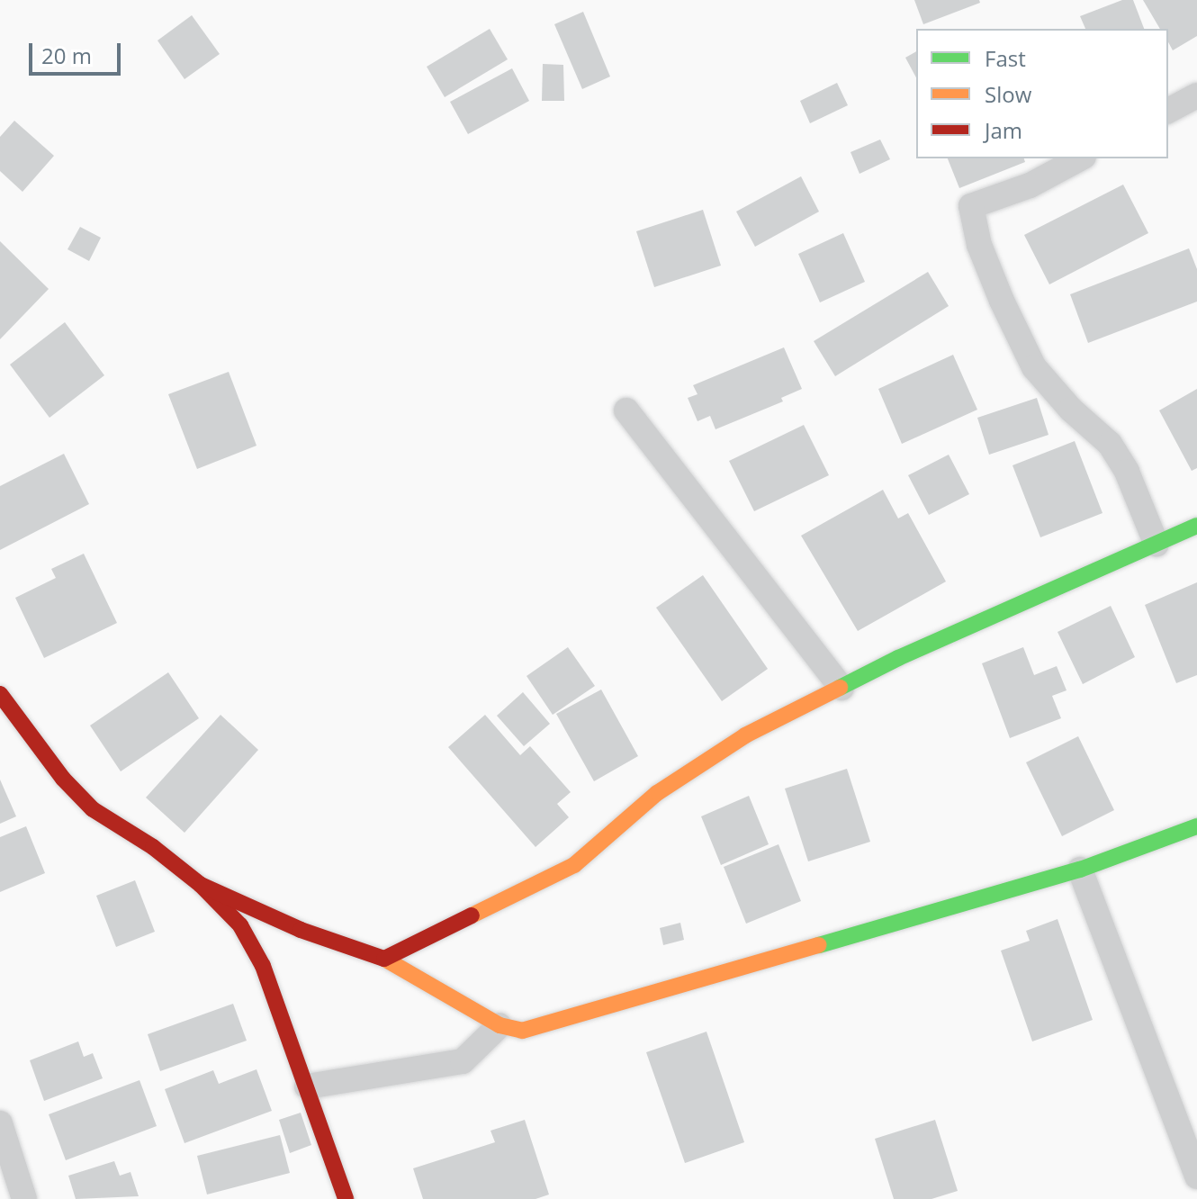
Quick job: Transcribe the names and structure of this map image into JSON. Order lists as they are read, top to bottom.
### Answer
{
  "legend": ["Fast", "Slow", "Jam"],
  "scale_bar": "20 m"
}
